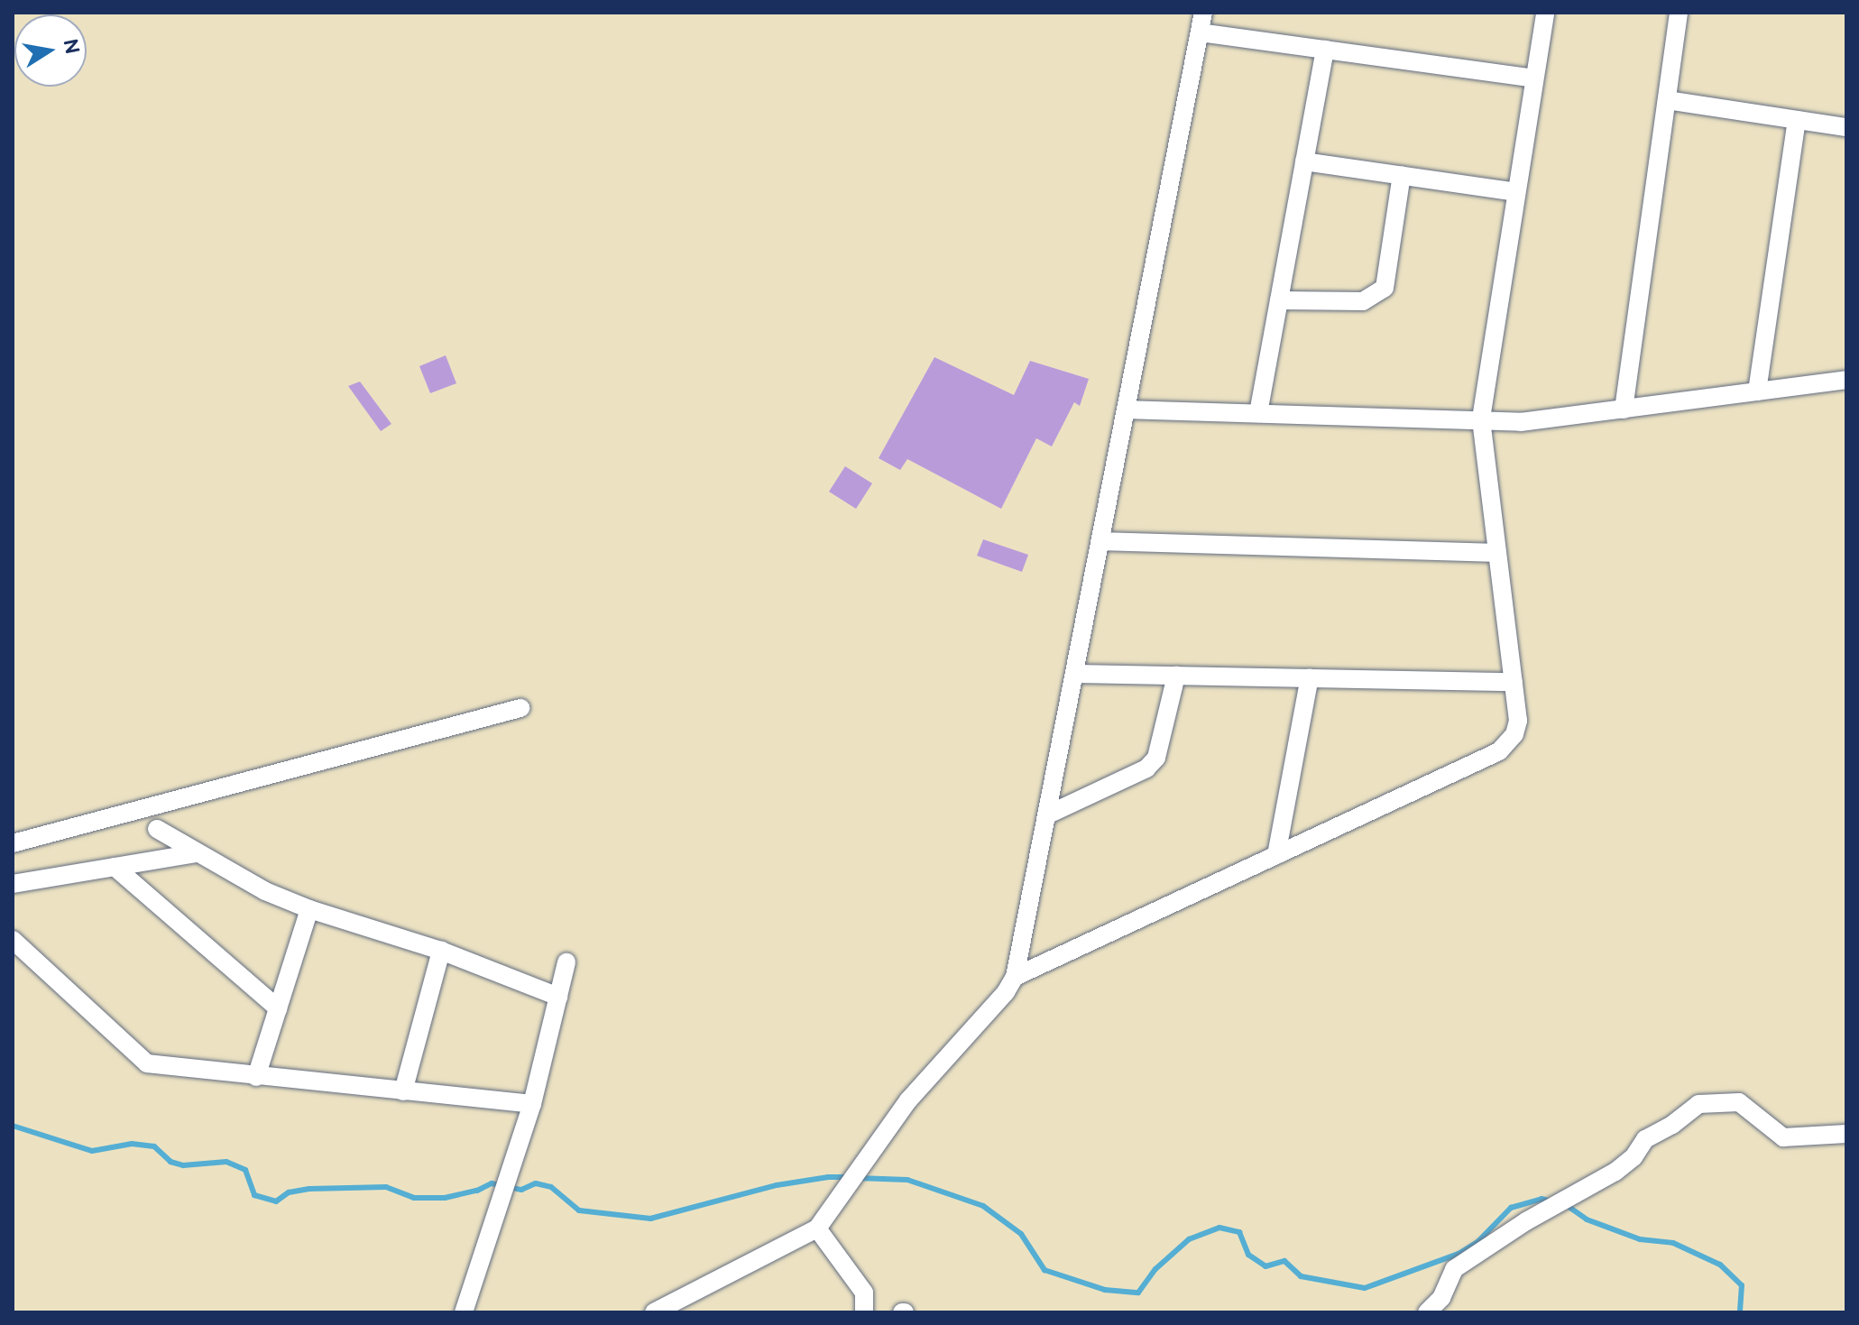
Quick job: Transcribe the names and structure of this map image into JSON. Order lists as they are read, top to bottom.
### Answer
{
  "north": "right"
}
